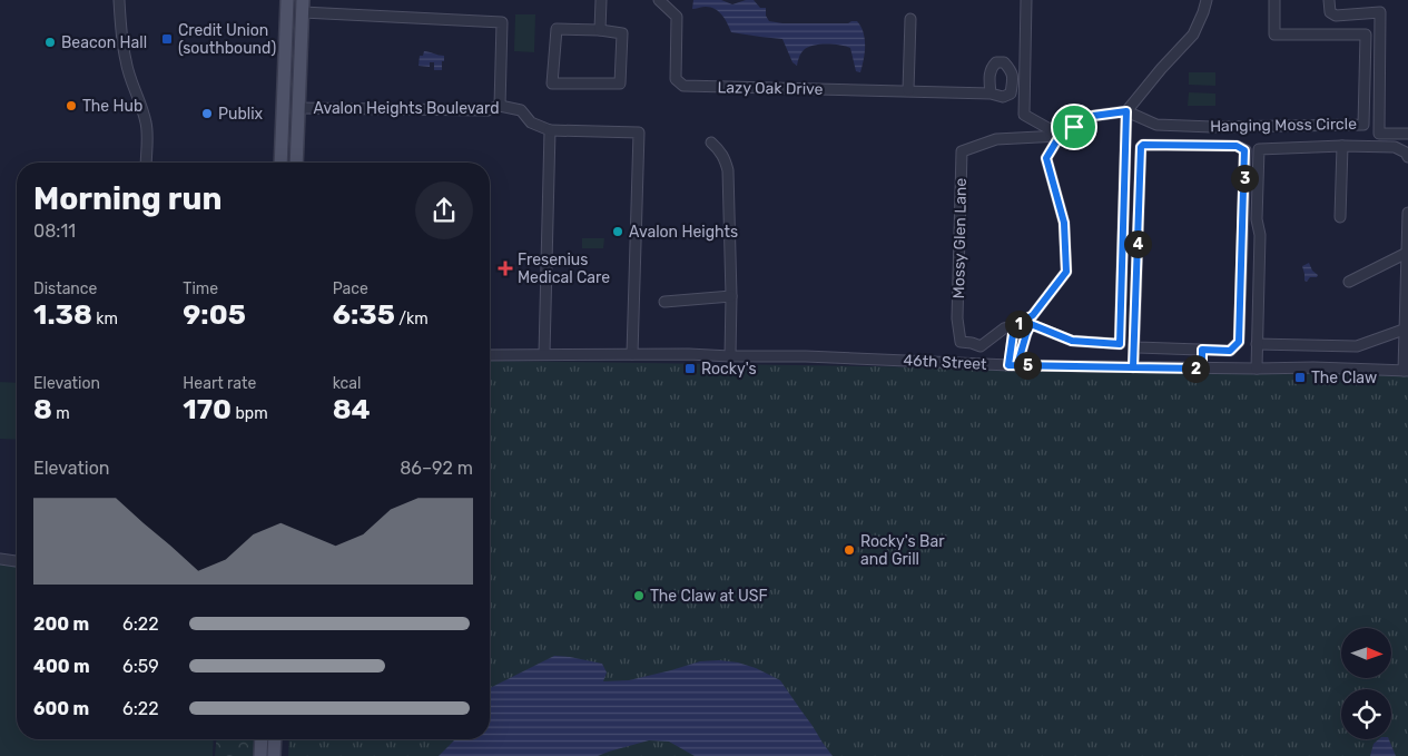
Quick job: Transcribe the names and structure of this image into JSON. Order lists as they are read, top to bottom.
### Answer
{
  "streets": {
    "street": [
      "Lazy Oak Drive",
      "Avalon Heights Boulevard",
      "Hanging Moss Circle",
      "Mossy Glen Lane",
      "46th Street"
    ]
  },
  "places": {
    "transit": ["Credit Union (southbound)", "Rocky's", "The Claw"],
    "other": [
      "Beacon Hall",
      "The Hub",
      "Publix",
      "Avalon Heights",
      "Rocky's Bar and Grill",
      "The Claw at USF"
    ],
    "health": ["Fresenius Medical Care"]
  },
  "north": "right",
  "page": {
    "heading": ["Morning run", "08:11"],
    "pins": [
      "3",
      "4",
      "1",
      "5",
      "2"
    ],
    "stats": [
      ["Distance", "1.38 km"],
      ["Time", "9:05"],
      ["Pace", "6:35 /km"],
      ["Elevation", "8 m"],
      ["Heart rate", "170 bpm"],
      ["kcal", "84"]
    ],
    "chart": ["Elevation", "86–92 m"],
    "list": [
      {
        "name": "200 m",
        "note": "6:22"
      },
      {
        "name": "400 m",
        "note": "6:59"
      },
      {
        "name": "600 m",
        "note": "6:22"
      }
    ]
  }
}
